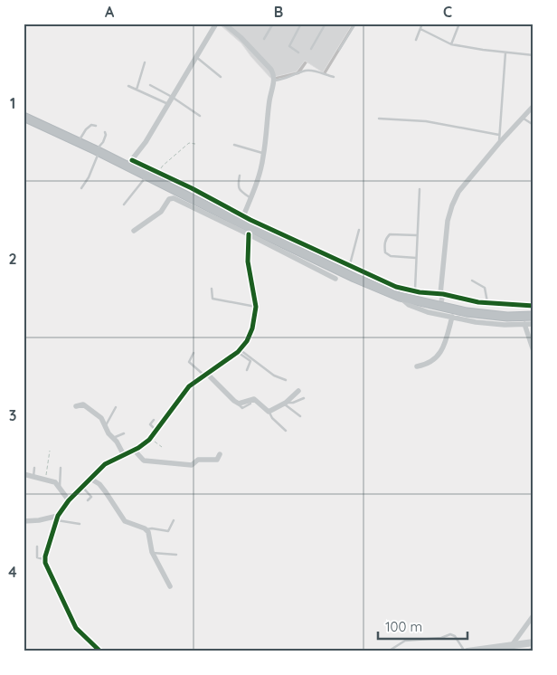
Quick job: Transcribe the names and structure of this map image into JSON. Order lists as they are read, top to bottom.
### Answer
{
  "scale_bar": "100 m",
  "grid": {
    "columns": ["A", "B", "C"],
    "rows": [
      "1",
      "2",
      "3",
      "4"
    ]
  }
}
